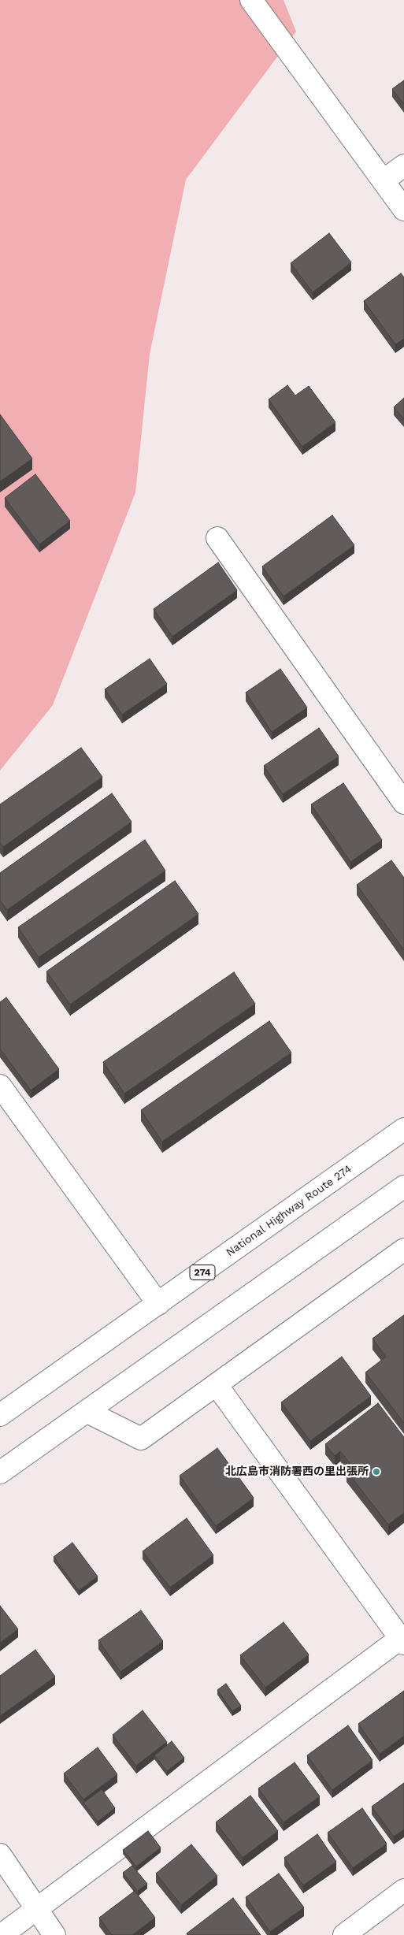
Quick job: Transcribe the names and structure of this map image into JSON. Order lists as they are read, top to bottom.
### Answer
{
  "streets": {
    "main road": ["National Highway Route 274", "274"]
  },
  "places": ["北広島市消防署西の里出張所"]
}
